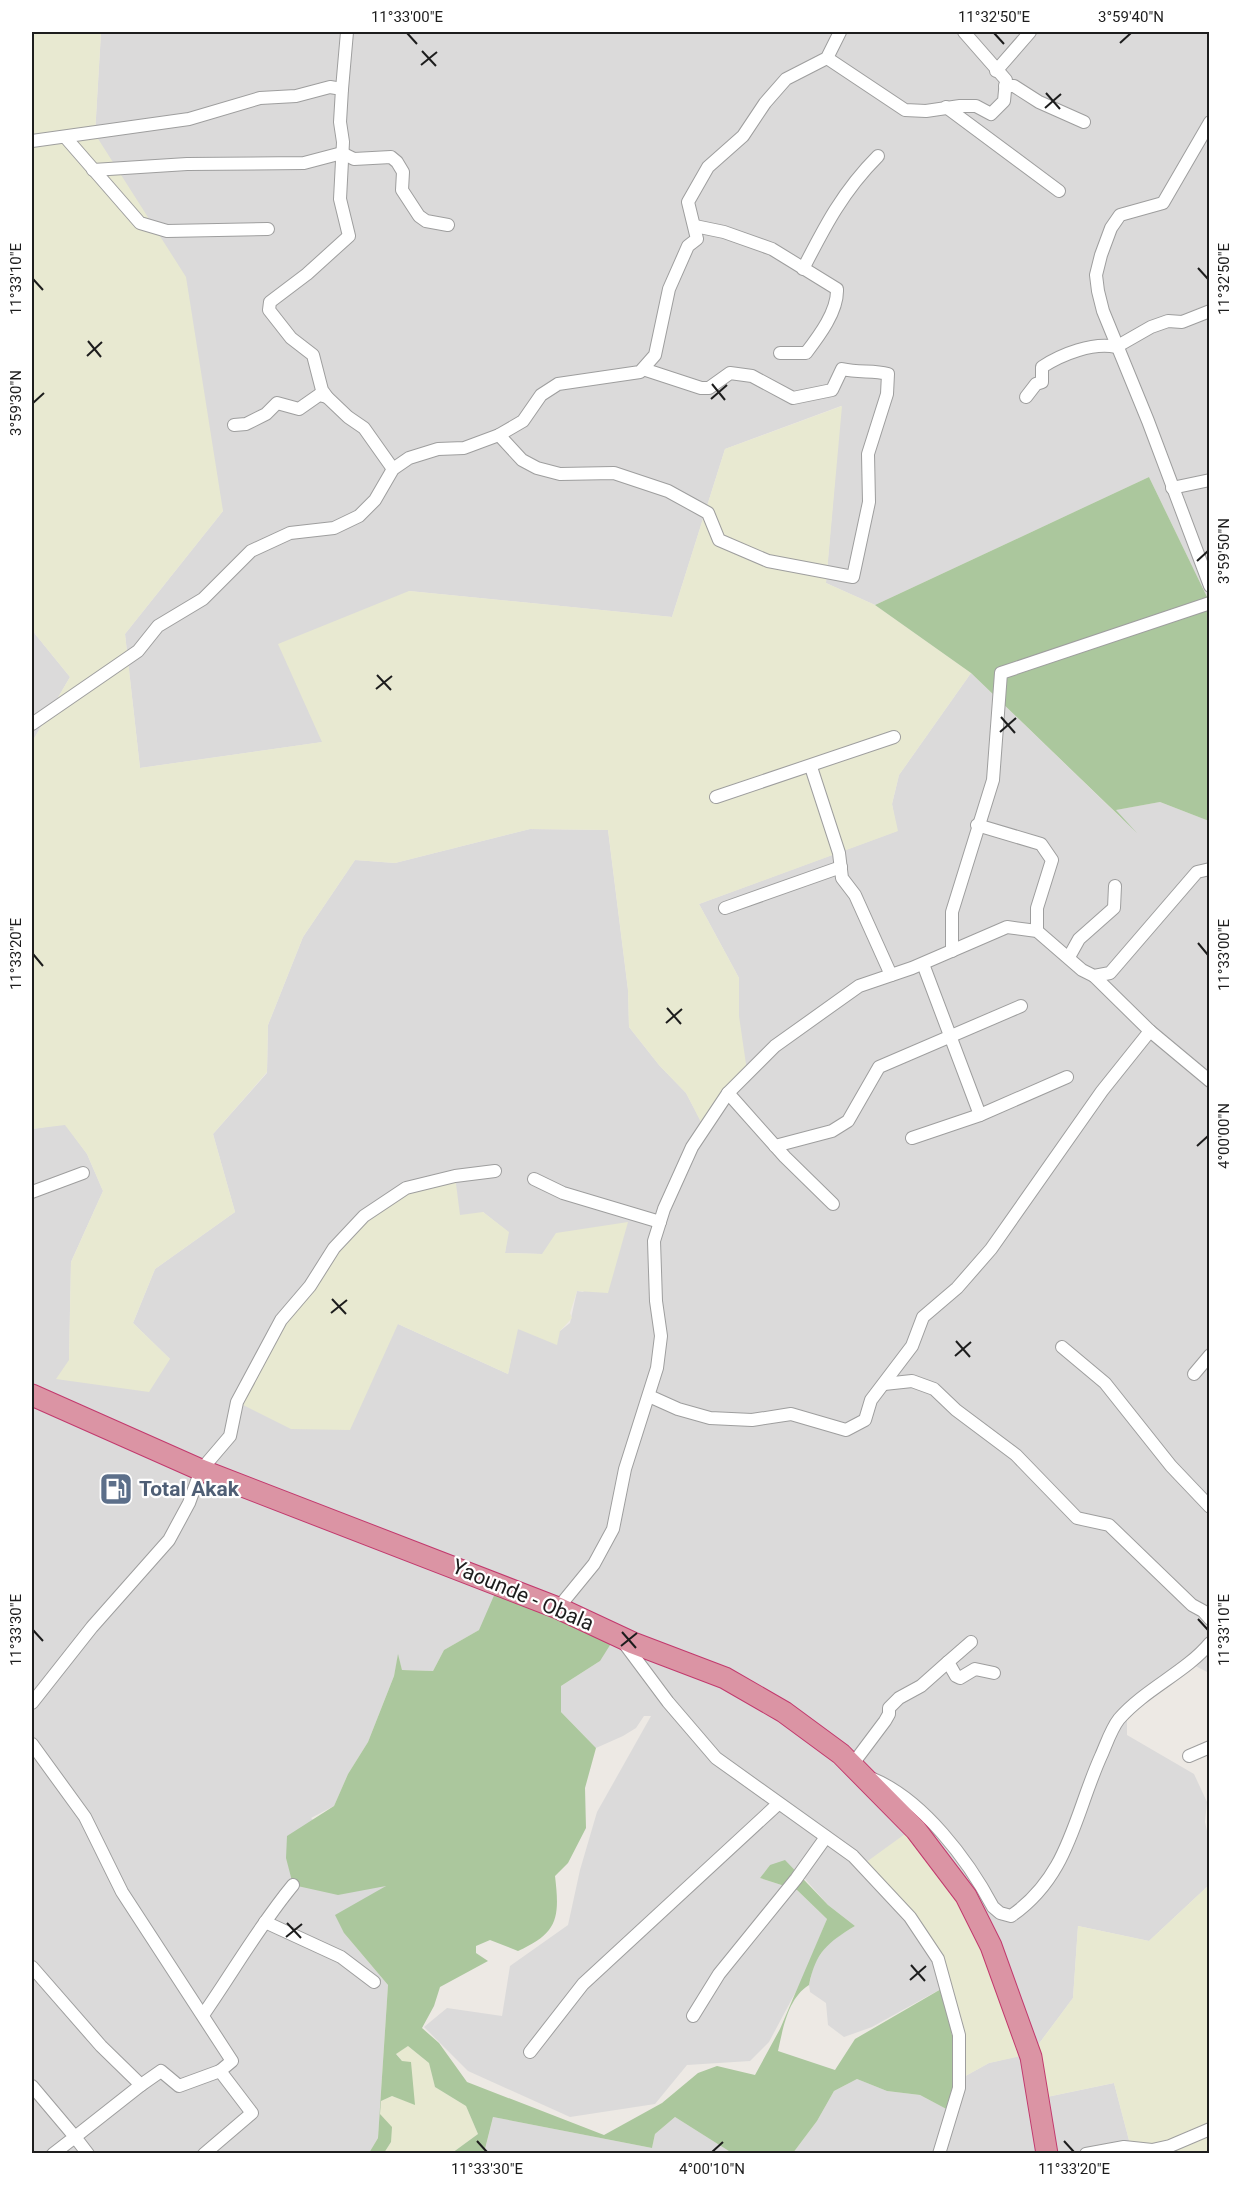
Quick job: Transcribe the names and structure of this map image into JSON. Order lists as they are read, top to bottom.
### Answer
{
  "streets": {
    "highway": ["Yaounde - Obala"]
  },
  "places": {
    "fuel station": ["Total Akak"]
  },
  "coordinates": [
    "11°33'00\"E",
    "11°32'50\"E",
    "3°59'40\"N",
    "11°33'10\"E",
    "3°59'30\"N",
    "3°59'50\"N",
    "11°33'20\"E",
    "4°00'00\"N",
    "11°33'30\"E",
    "4°00'10\"N"
  ]
}
